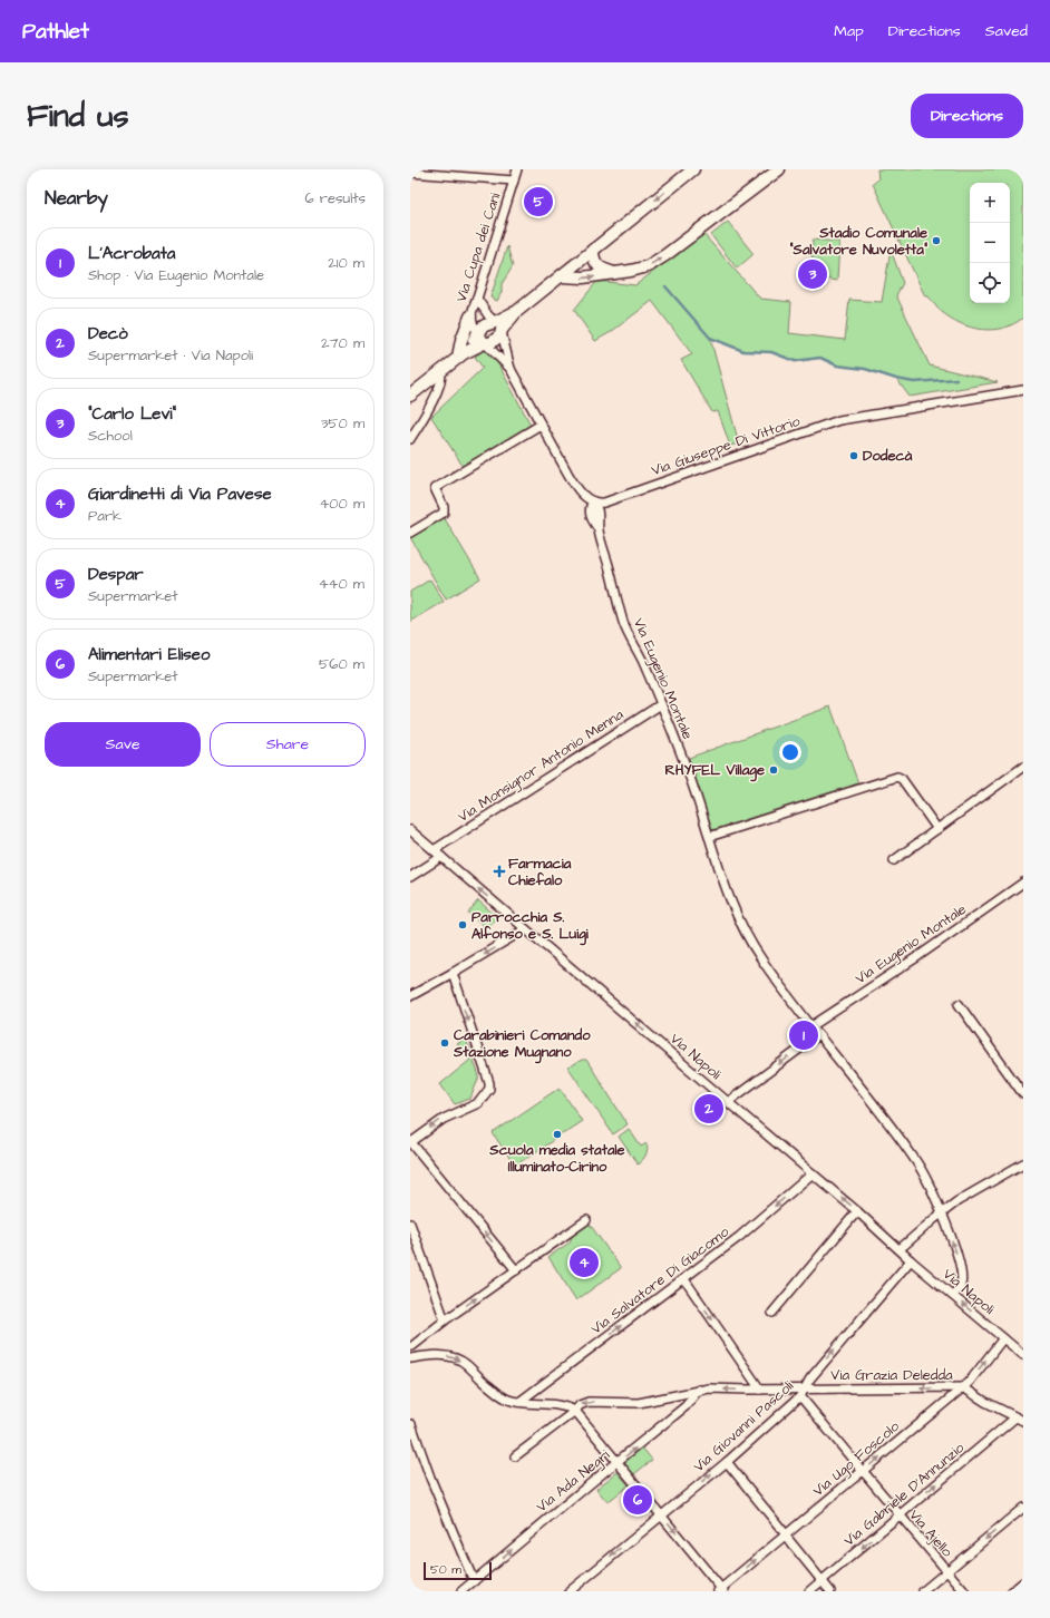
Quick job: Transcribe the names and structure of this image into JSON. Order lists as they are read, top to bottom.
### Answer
{
  "streets": {
    "street": [
      "Via Cupa dei Cani",
      "Via Giuseppe Di Vittorio",
      "Via Eugenio Montale",
      "Via Monsignor Antonio Menna",
      "Via Napoli",
      "Via Salvatore Di Giacomo",
      "Via Grazia Deledda",
      "Via Giovanni Pascoli",
      "Via Ugo Foscolo",
      "Via Ada Negri",
      "Via Gabriele D'Annunzio",
      "Via Ajello"
    ]
  },
  "crossings": [
    ["Via Giuseppe Di Vittorio", "Via Eugenio Montale"],
    ["Via Eugenio Montale", "Via Monsignor Antonio Menna"],
    ["Via Eugenio Montale", "Via Napoli"],
    ["Via Monsignor Antonio Menna", "Via Napoli"],
    ["Via Napoli", "Via Salvatore Di Giacomo"],
    ["Via Napoli", "Via Giovanni Pascoli"],
    ["Via Napoli", "Via Ugo Foscolo"],
    ["Via Grazia Deledda", "Via Giovanni Pascoli"],
    ["Via Grazia Deledda", "Via Ugo Foscolo"],
    ["Via Grazia Deledda", "Via Ada Negri"],
    ["Via Grazia Deledda", "Via Gabriele D'Annunzio"],
    ["Via Giovanni Pascoli", "Via Ajello"],
    ["Via Ugo Foscolo", "Via Ajello"],
    ["Via Gabriele D'Annunzio", "Via Ajello"]
  ],
  "one_way": [
    "Via Napoli",
    "Via Grazia Deledda",
    "Via Ugo Foscolo",
    "Via Ada Negri"
  ],
  "places": {
    "other": [
      "Stadio Comunale \"Salvatore Nuvoletta\"",
      "Dodecà",
      "RHYFEL Village",
      "Parrocchia S. Alfonso e S. Luigi",
      "Carabinieri Comando Stazione Mugnano",
      "Scuola media statale Illuminato-Cirino"
    ],
    "health": ["Farmacia Chiefalo"]
  },
  "scale_bar": "50 m",
  "page": {
    "header": "Pathlet",
    "nav": ["Map", "Directions", "Saved"],
    "buttons": [
      "Directions",
      ["Save", "Share"]
    ],
    "title": "Find us",
    "heading": ["Nearby", "6 results"],
    "map_buttons": ["+", "−"],
    "pins": [
      "5",
      "3",
      "1",
      "2",
      "4",
      "6"
    ],
    "list": [
      {
        "mark": "1",
        "name": "L'Acrobata",
        "note": "Shop · Via Eugenio Montale",
        "value": "210 m"
      },
      {
        "mark": "2",
        "name": "Decò",
        "note": "Supermarket · Via Napoli",
        "value": "270 m"
      },
      {
        "mark": "3",
        "name": "\"Carlo Levi\"",
        "note": "School",
        "value": "350 m"
      },
      {
        "mark": "4",
        "name": "Giardinetti di Via Pavese",
        "note": "Park",
        "value": "400 m"
      },
      {
        "mark": "5",
        "name": "Despar",
        "note": "Supermarket",
        "value": "440 m"
      },
      {
        "mark": "6",
        "name": "Alimentari Eliseo",
        "note": "Supermarket",
        "value": "560 m"
      }
    ],
    "scale": "50 m"
  }
}
